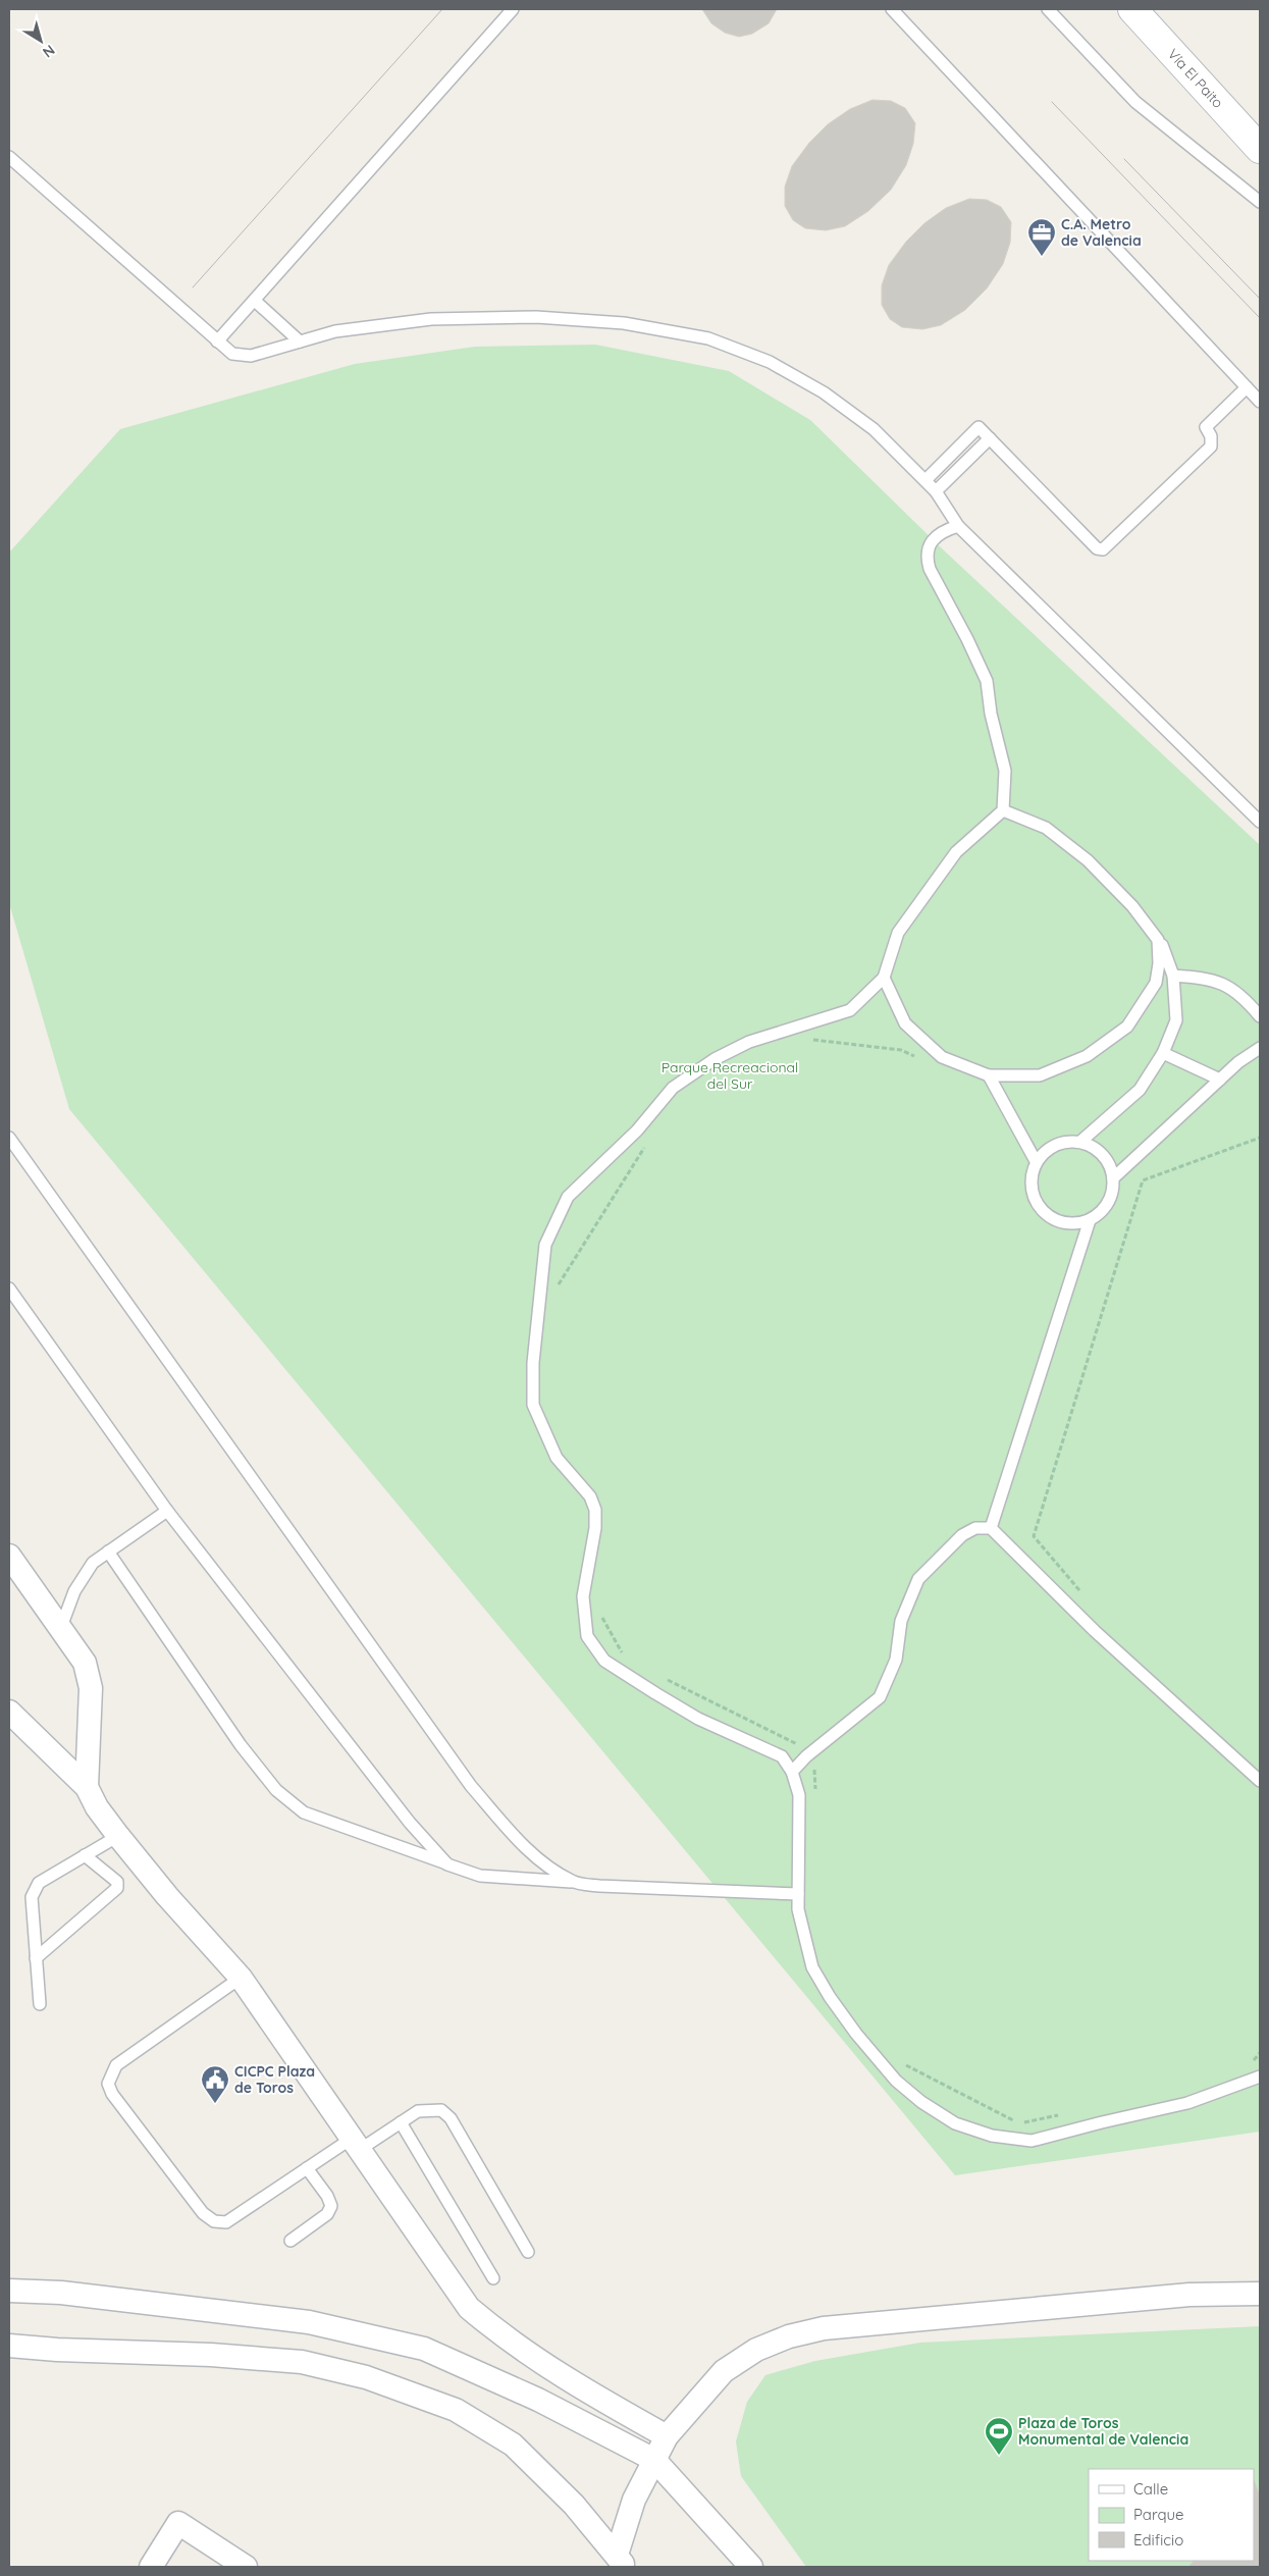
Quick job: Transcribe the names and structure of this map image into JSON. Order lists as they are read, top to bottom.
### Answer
{
  "streets": {
    "street": ["Vía El Paito"]
  },
  "parks": ["Parque Recreacional del Sur"],
  "places": {
    "office": ["C.A. Metro de Valencia"],
    "public building": ["CICPC Plaza de Toros"],
    "sports": ["Plaza de Toros Monumental de Valencia"]
  },
  "legend": ["Calle", "Parque", "Edificio"],
  "north": "bottom right"
}
